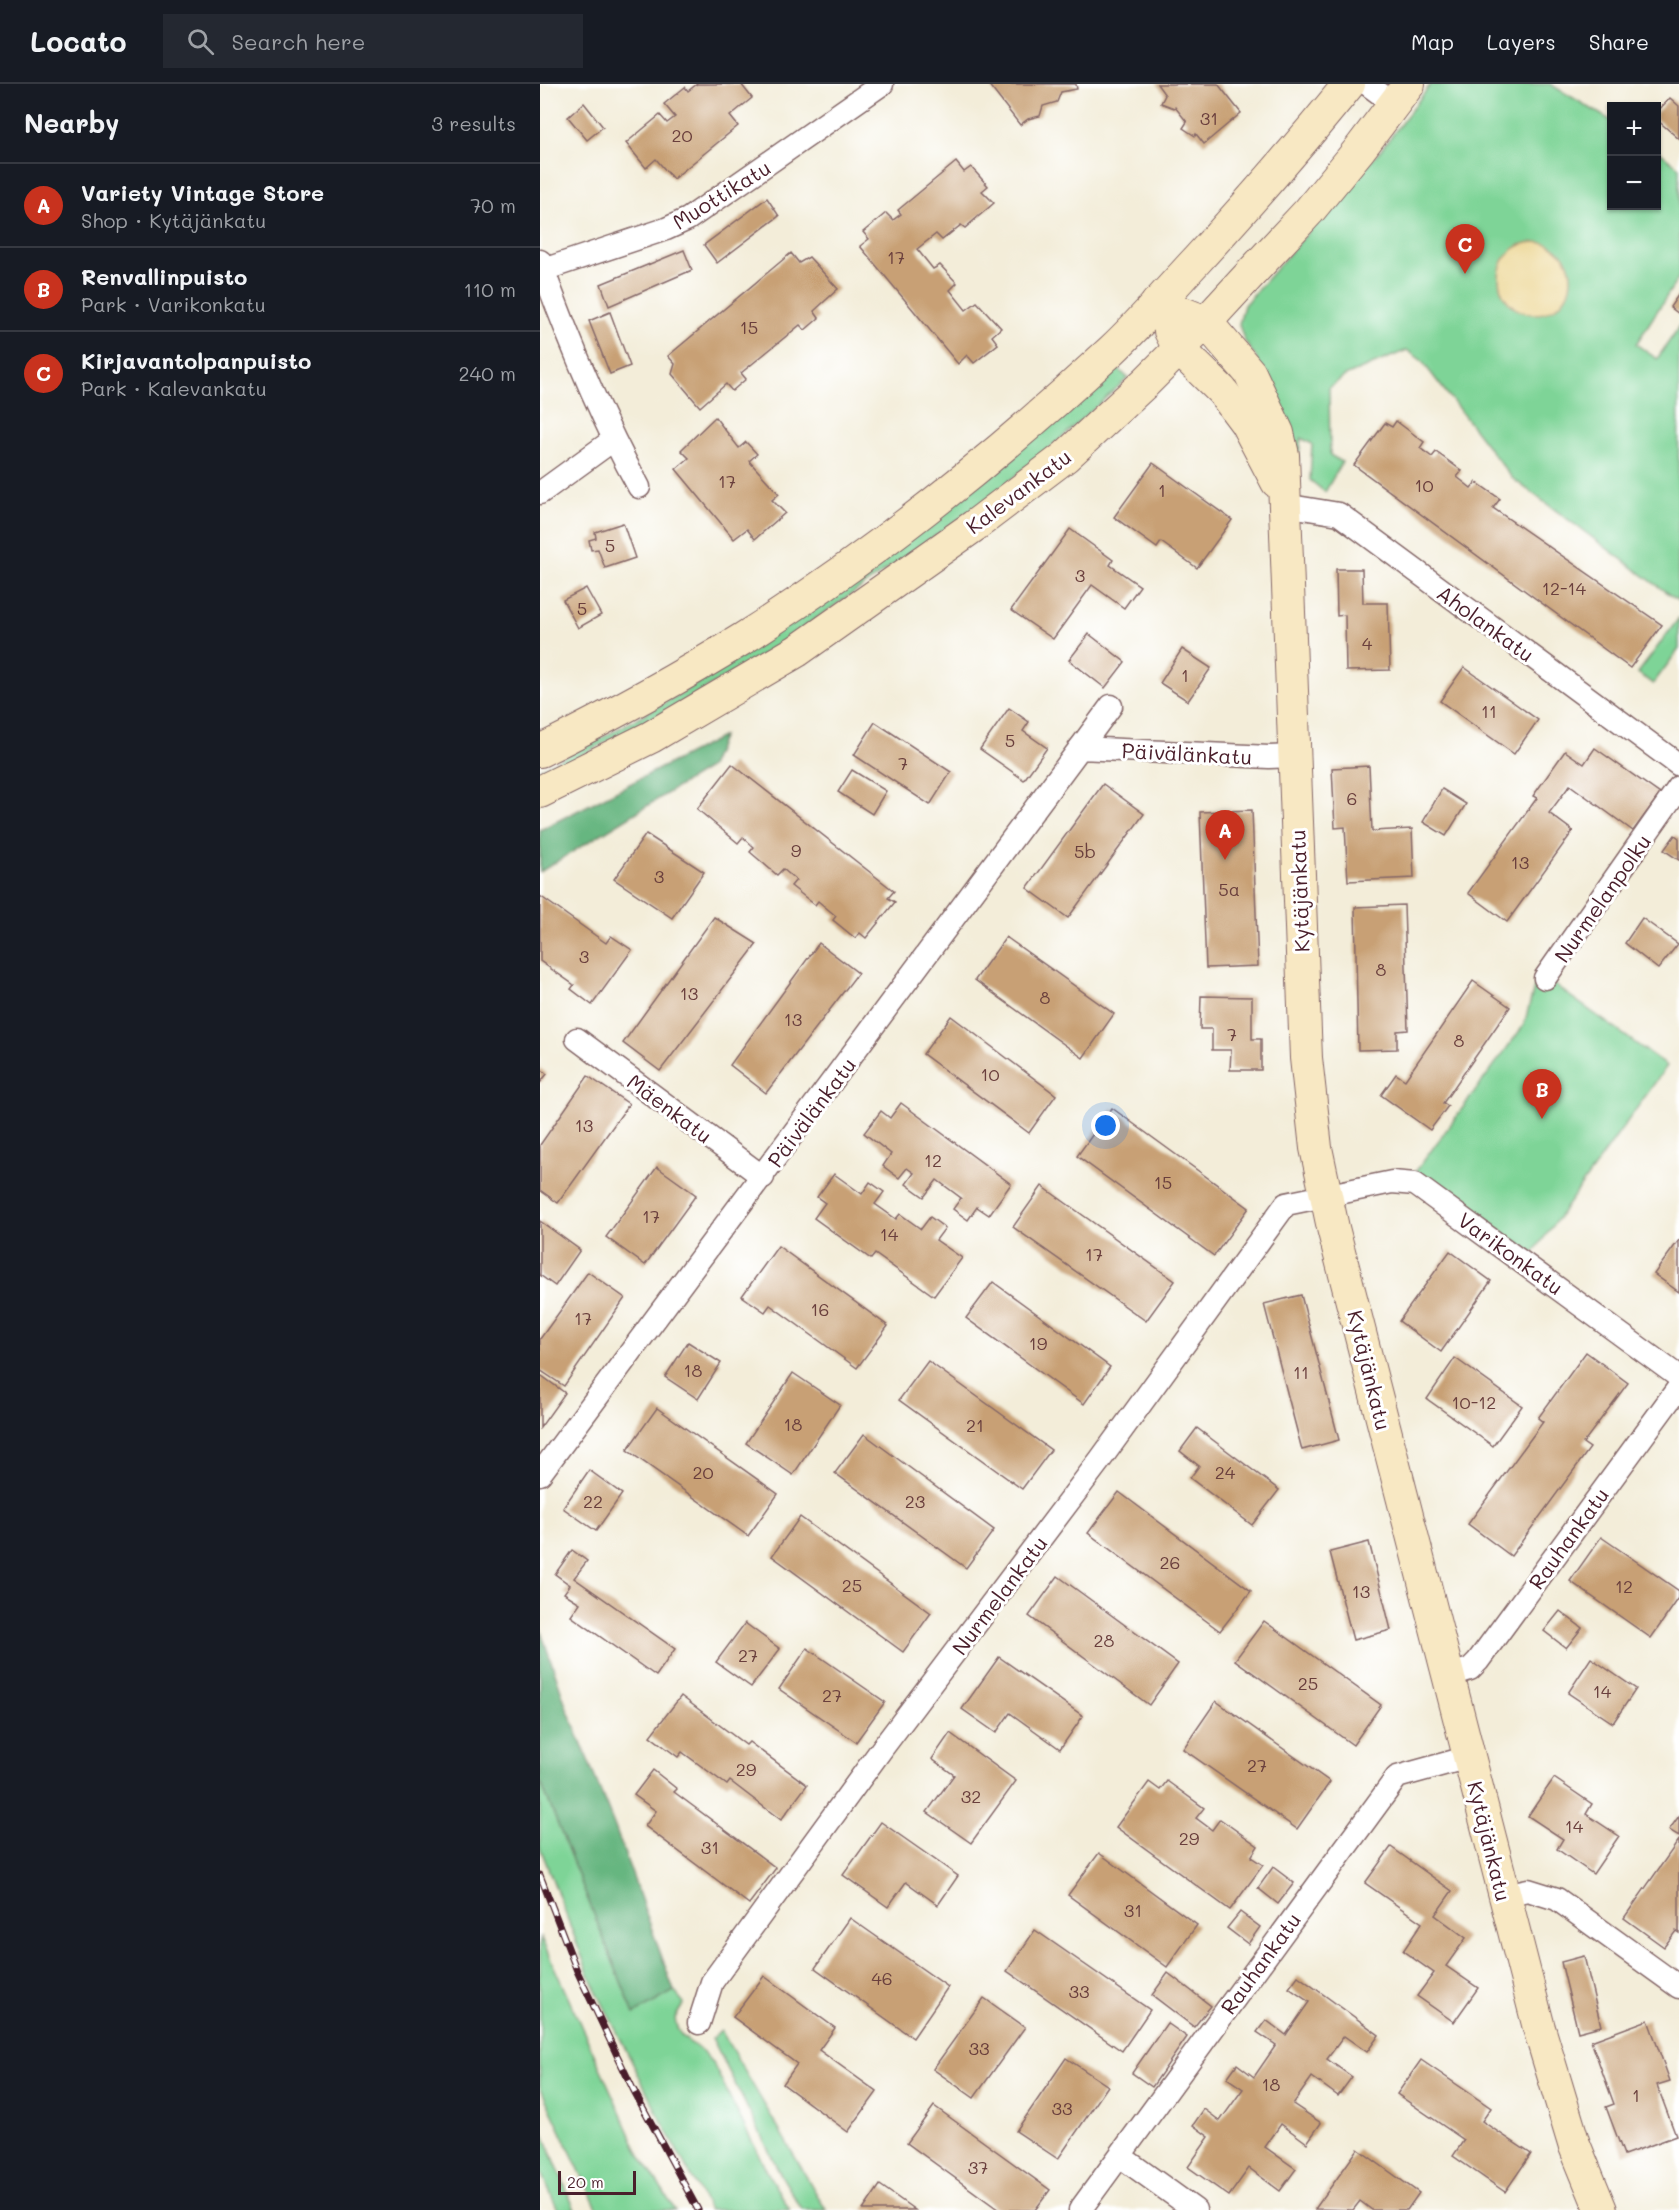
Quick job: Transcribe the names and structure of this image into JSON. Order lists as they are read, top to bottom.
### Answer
{
  "streets": {
    "street": [
      "Muottikatu",
      "Kalevankatu",
      "Aholankatu",
      "Päivälänkatu",
      "Kytäjänkatu",
      "Nurmelanpolku",
      "Mäenkatu",
      "Varikonkatu",
      "Rauhankatu",
      "Nurmelankatu"
    ]
  },
  "crossings": [
    ["Kalevankatu", "Kytäjänkatu"],
    ["Aholankatu", "Kytäjänkatu"],
    ["Päivälänkatu", "Kytäjänkatu"],
    ["Päivälänkatu", "Mäenkatu"],
    ["Kytäjänkatu", "Varikonkatu"],
    ["Kytäjänkatu", "Rauhankatu"],
    ["Kytäjänkatu", "Nurmelankatu"],
    ["Varikonkatu", "Nurmelankatu"]
  ],
  "house_numbers": [
    "31",
    "20",
    "17",
    "15",
    "17",
    "10",
    "1",
    "5",
    "3",
    "12-14",
    "5",
    "4",
    "1",
    "11",
    "5",
    "7",
    "6",
    "9",
    "5b",
    "13",
    "3",
    "5a",
    "3",
    "8",
    "13",
    "8",
    "13",
    "7",
    "8",
    "10",
    "13",
    "12",
    "15",
    "17",
    "14",
    "17",
    "16",
    "17",
    "19",
    "18",
    "11",
    "10-12",
    "18",
    "21",
    "20",
    "24",
    "22",
    "23",
    "26",
    "25",
    "12",
    "13",
    "28",
    "27",
    "25",
    "14",
    "27",
    "27",
    "29",
    "32",
    "14",
    "29",
    "31",
    "31",
    "46",
    "33",
    "33",
    "18",
    "1",
    "33",
    "37"
  ],
  "scale_bar": "20 m",
  "page": {
    "header": "Locato",
    "search": "Search here",
    "nav": ["Map", "Layers", "Share"],
    "heading": ["Nearby", "3 results"],
    "map_buttons": ["+", "−"],
    "list": [
      {
        "mark": "A",
        "name": "Variety Vintage Store",
        "note": "Shop · Kytäjänkatu",
        "value": "70 m"
      },
      {
        "mark": "B",
        "name": "Renvallinpuisto",
        "note": "Park · Varikonkatu",
        "value": "110 m"
      },
      {
        "mark": "C",
        "name": "Kirjavantolpanpuisto",
        "note": "Park · Kalevankatu",
        "value": "240 m"
      }
    ],
    "pins": ["C", "A", "B"],
    "scale": "20 m"
  }
}
